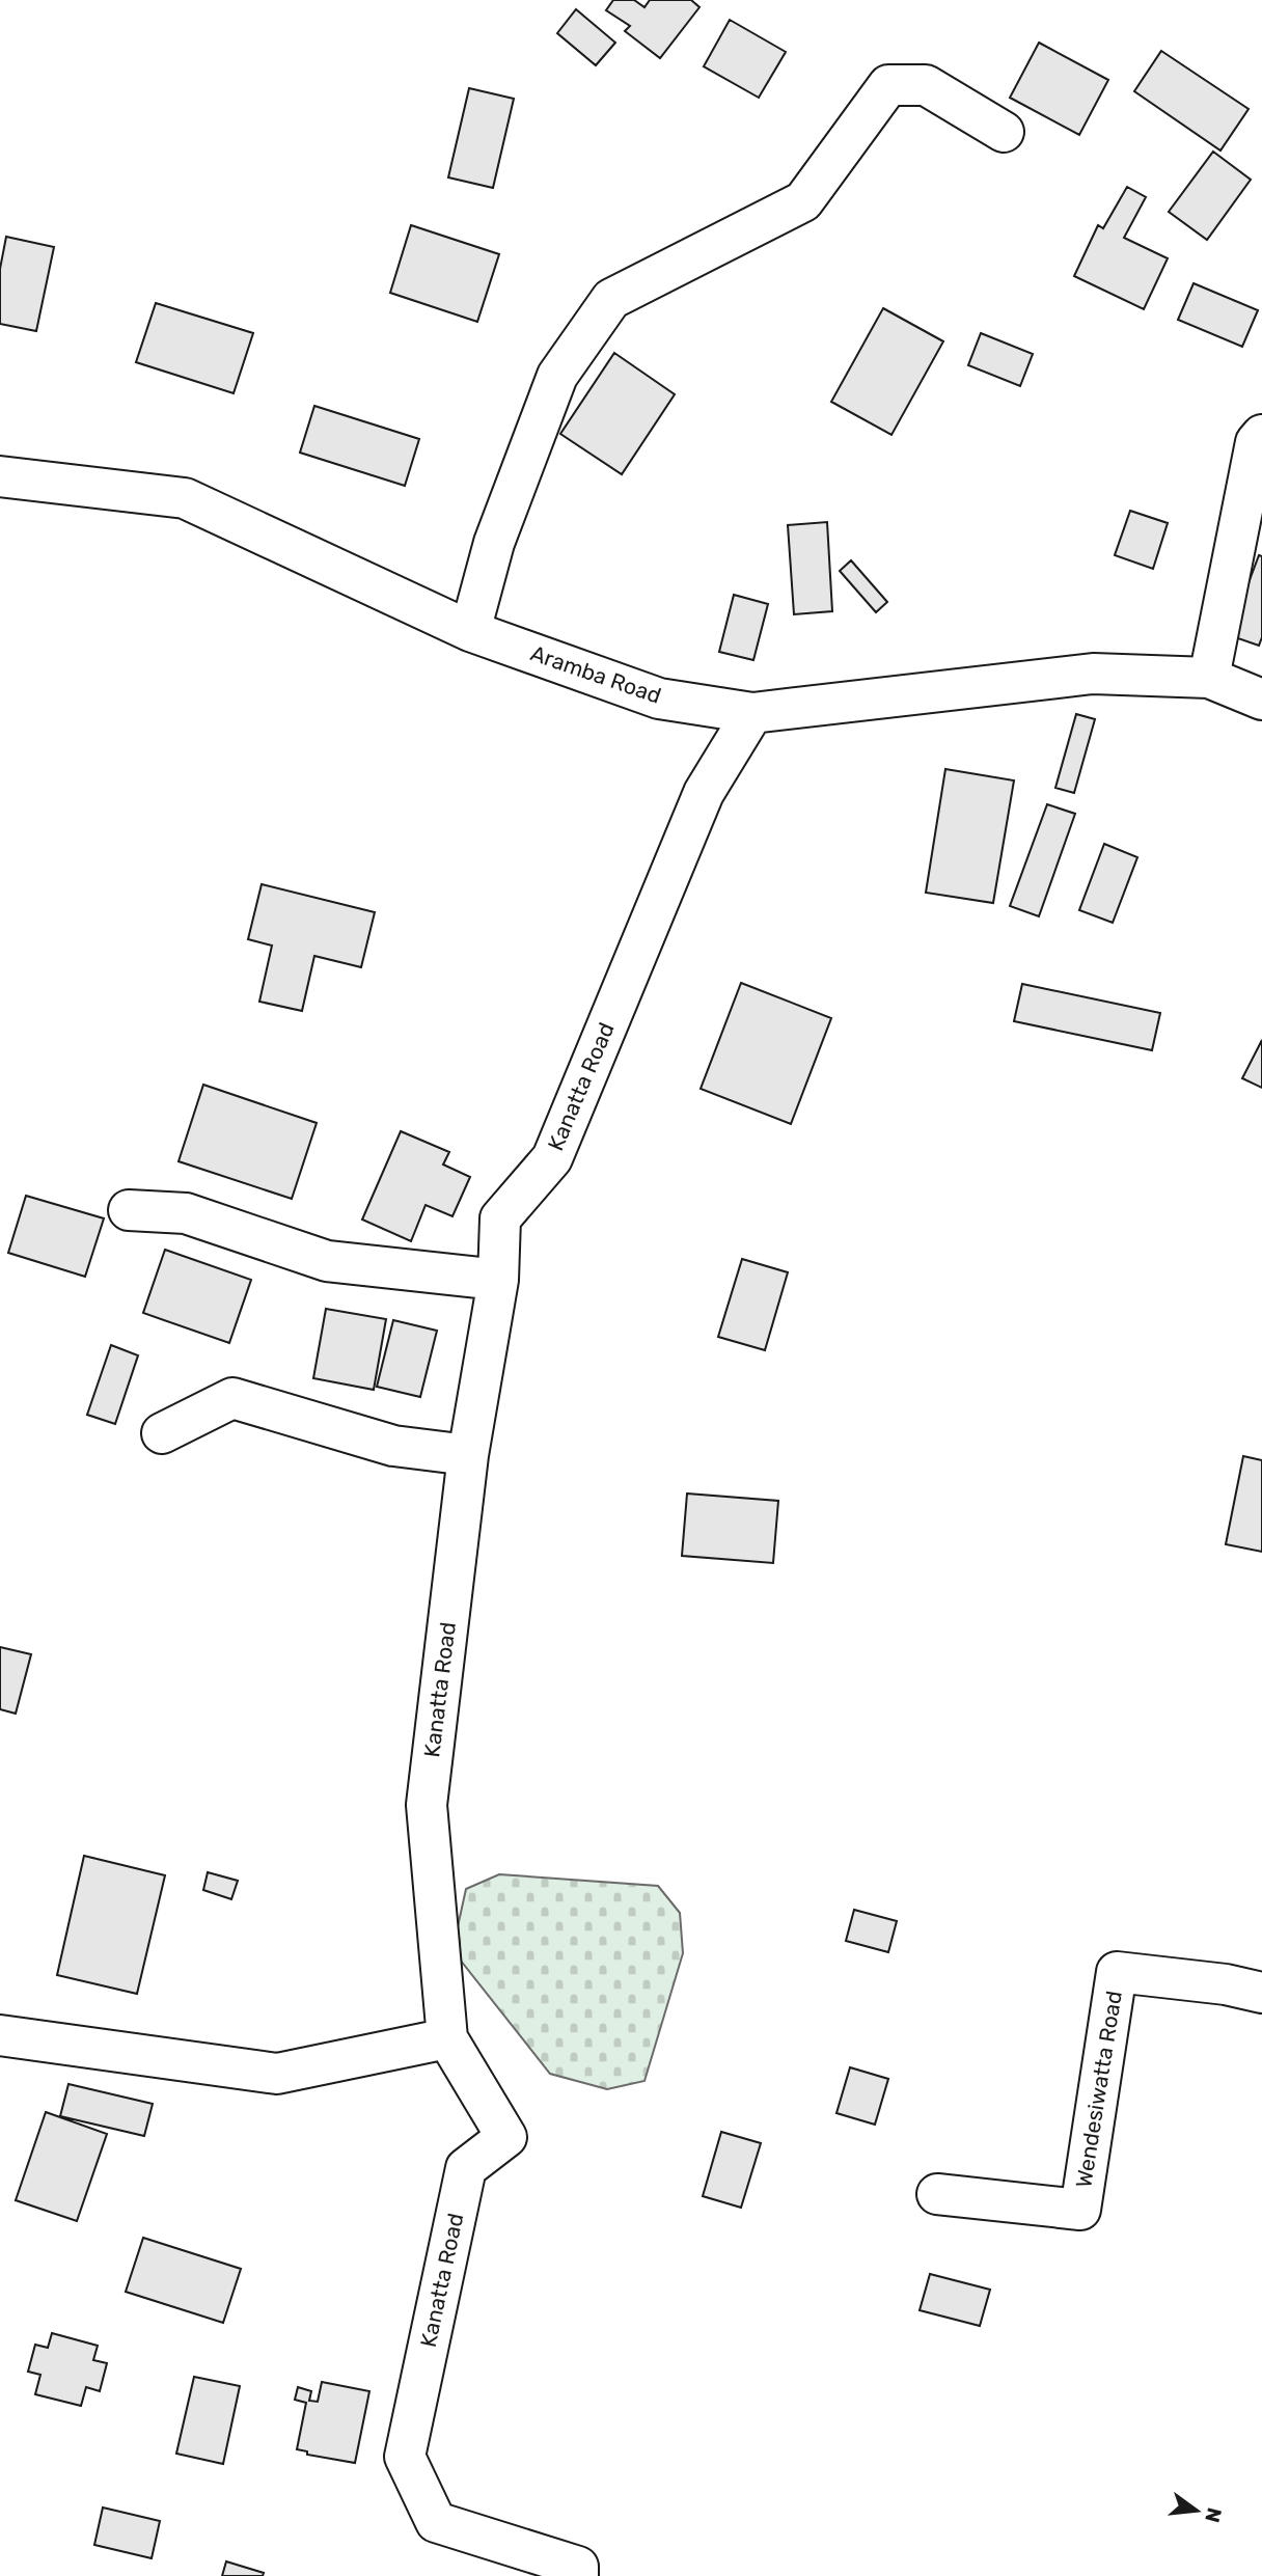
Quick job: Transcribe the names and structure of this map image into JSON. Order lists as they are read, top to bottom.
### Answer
{
  "streets": {
    "street": ["Aramba Road", "Kanatta Road", "Wendesiwatta Road"]
  },
  "crossings": [
    ["Aramba Road", "Kanatta Road"]
  ],
  "north": "right"
}
